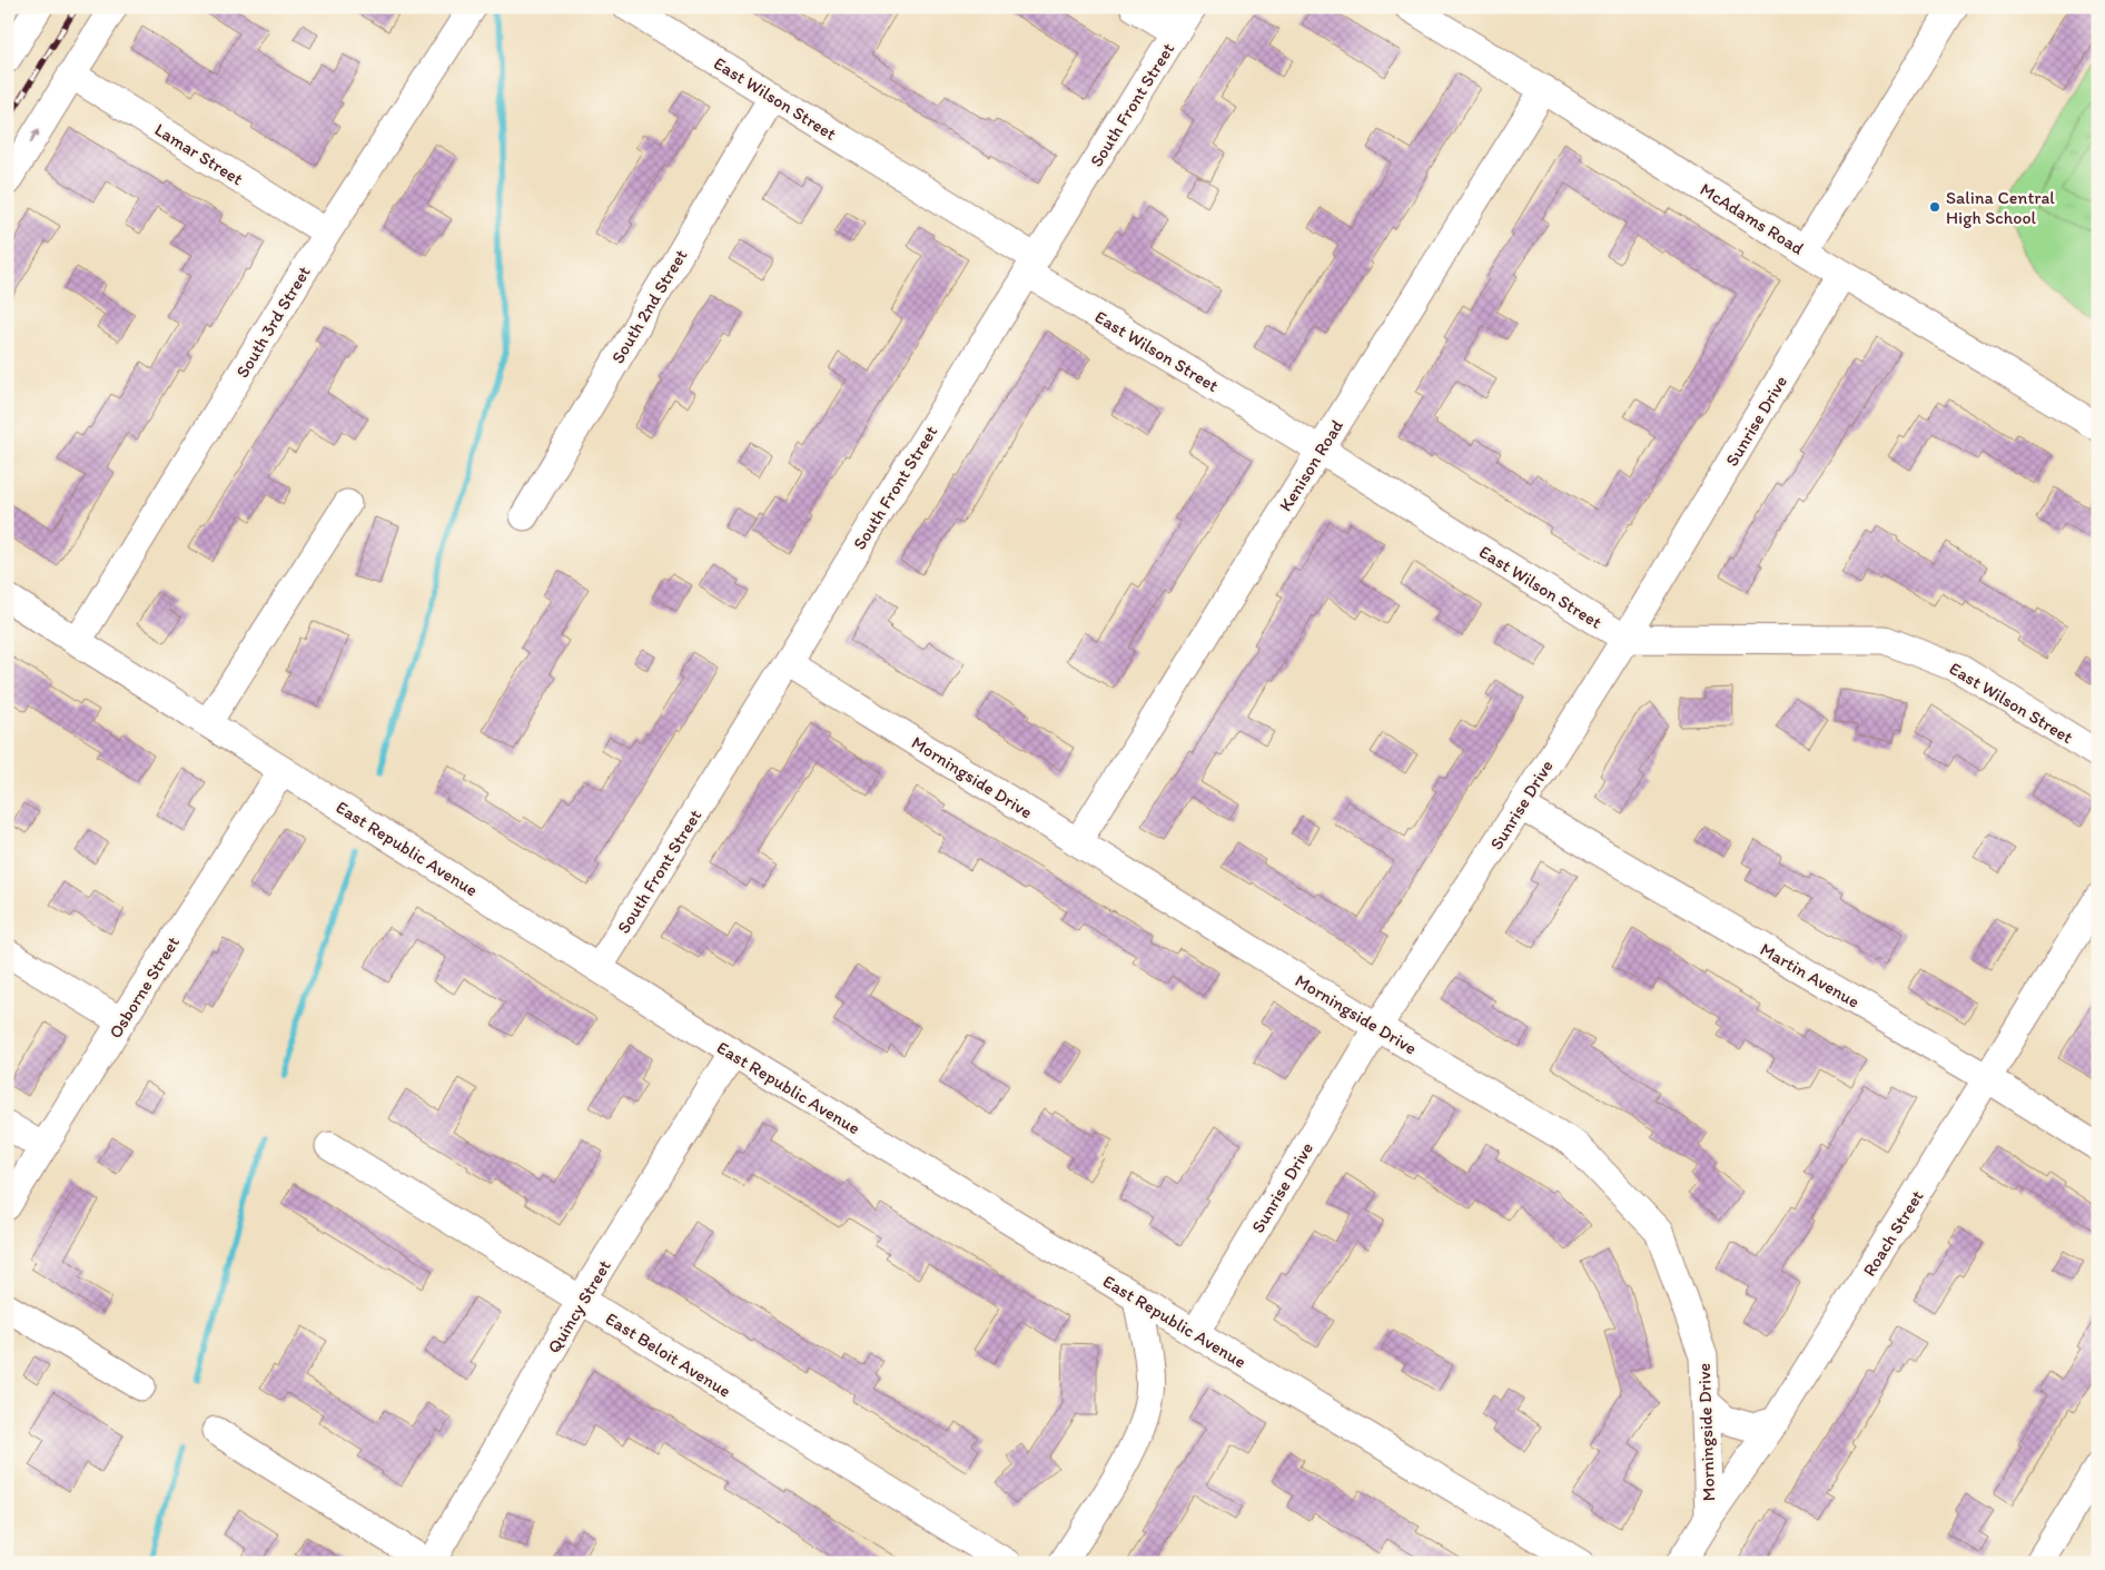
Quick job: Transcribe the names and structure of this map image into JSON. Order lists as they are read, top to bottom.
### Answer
{
  "streets": {
    "street": [
      "East Wilson Street",
      "South Front Street",
      "Lamar Street",
      "McAdams Road",
      "South 2nd Street",
      "South 3rd Street",
      "Sunrise Drive",
      "Kenison Road",
      "Morningside Drive",
      "East Republic Avenue",
      "Martin Avenue",
      "Osborne Street",
      "Roach Street",
      "Quincy Street",
      "East Beloit Avenue"
    ]
  },
  "crossings": [
    ["East Wilson Street", "South Front Street"],
    ["East Wilson Street", "South 2nd Street"],
    ["East Wilson Street", "Sunrise Drive"],
    ["East Wilson Street", "Kenison Road"],
    ["South Front Street", "Morningside Drive"],
    ["South Front Street", "East Republic Avenue"],
    ["Lamar Street", "South 3rd Street"],
    ["McAdams Road", "Sunrise Drive"],
    ["McAdams Road", "Kenison Road"],
    ["South 3rd Street", "East Republic Avenue"],
    ["Sunrise Drive", "Morningside Drive"],
    ["Sunrise Drive", "East Republic Avenue"],
    ["Sunrise Drive", "Martin Avenue"],
    ["Kenison Road", "Morningside Drive"],
    ["Morningside Drive", "Roach Street"],
    ["East Republic Avenue", "Osborne Street"],
    ["East Republic Avenue", "Quincy Street"],
    ["Martin Avenue", "Roach Street"],
    ["Quincy Street", "East Beloit Avenue"]
  ],
  "places": ["Salina Central High School"]
}
